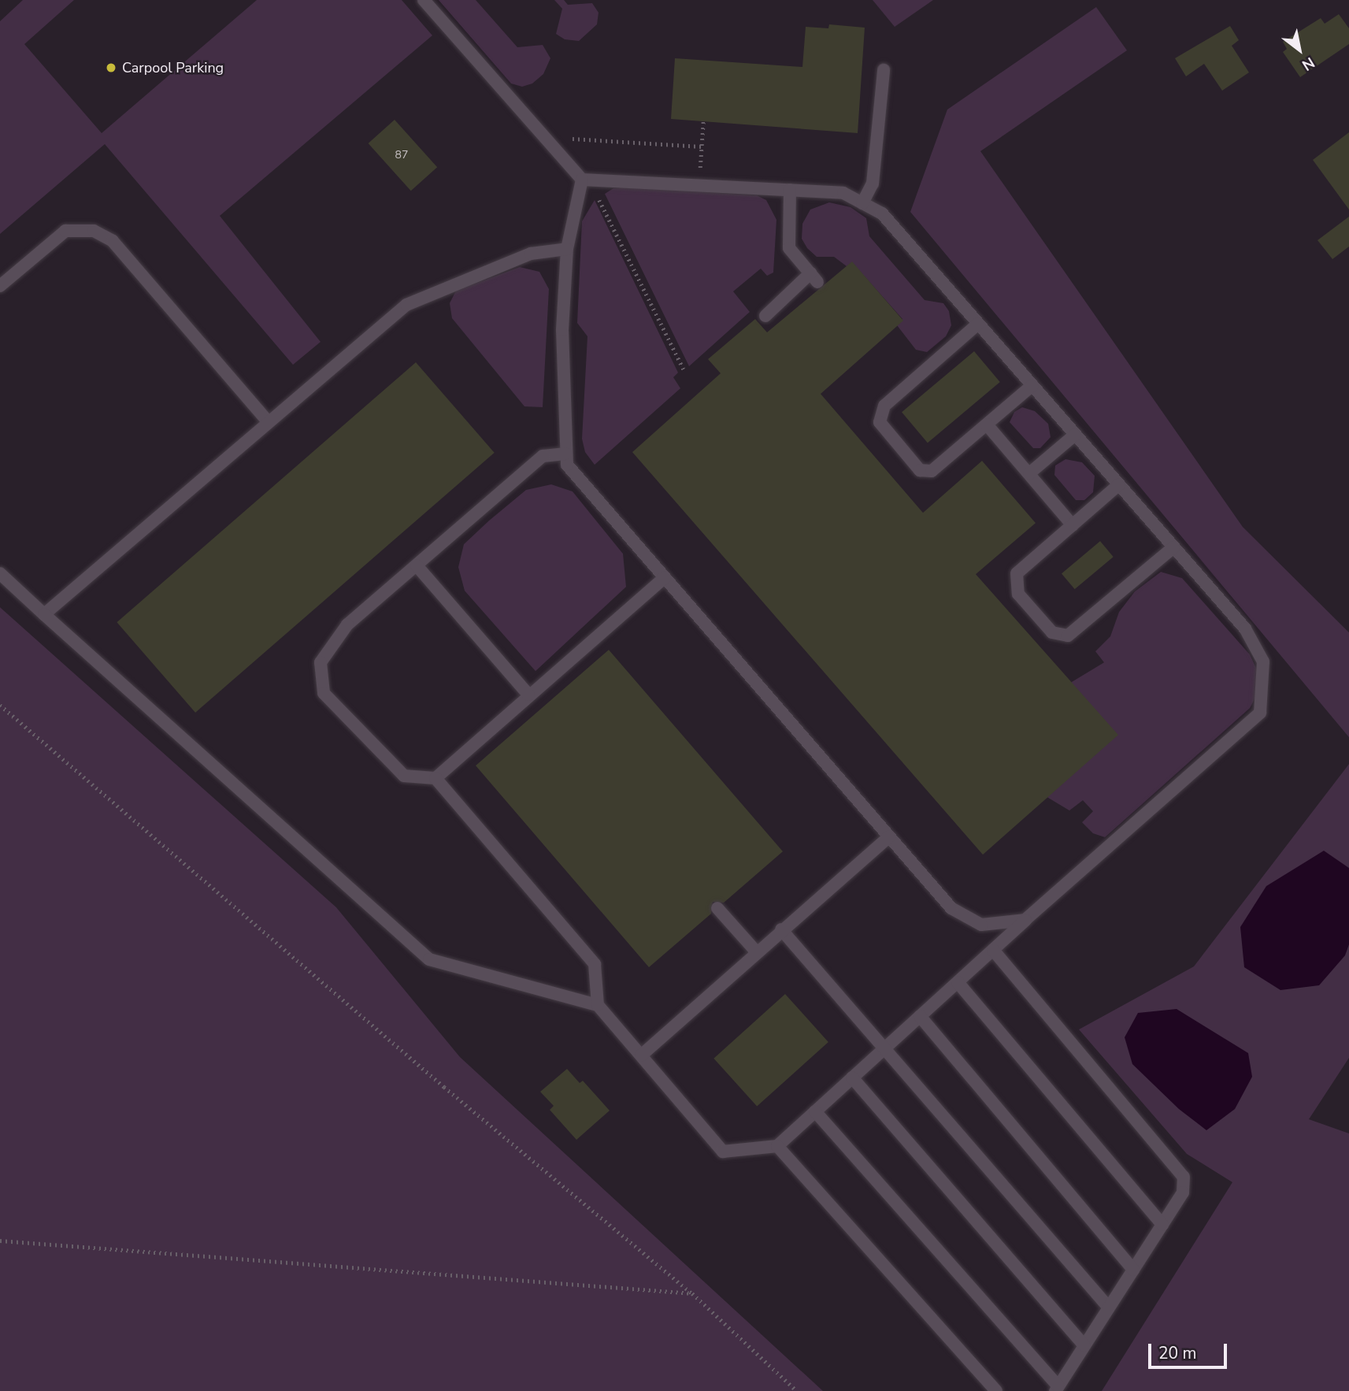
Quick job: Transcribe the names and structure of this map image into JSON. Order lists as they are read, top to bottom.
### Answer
{
  "places": ["Carpool Parking"],
  "house_numbers": ["87"],
  "scale_bar": "20 m",
  "north": "bottom right"
}
